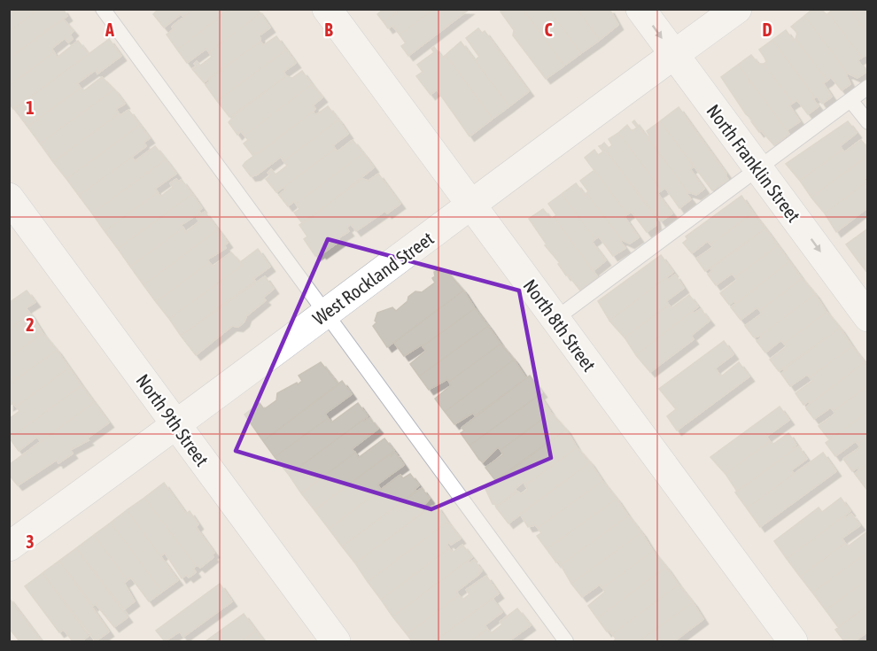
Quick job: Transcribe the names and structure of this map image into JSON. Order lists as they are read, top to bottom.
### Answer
{
  "streets": {
    "street": [
      "North Franklin Street",
      "West Rockland Street",
      "North 8th Street",
      "North 9th Street"
    ]
  },
  "crossings": [
    ["North Franklin Street", "West Rockland Street"],
    ["West Rockland Street", "North 8th Street"],
    ["West Rockland Street", "North 9th Street"]
  ],
  "one_way": ["North Franklin Street"],
  "grid": {
    "columns": [
      "A",
      "B",
      "C",
      "D"
    ],
    "rows": ["1", "2", "3"]
  }
}
